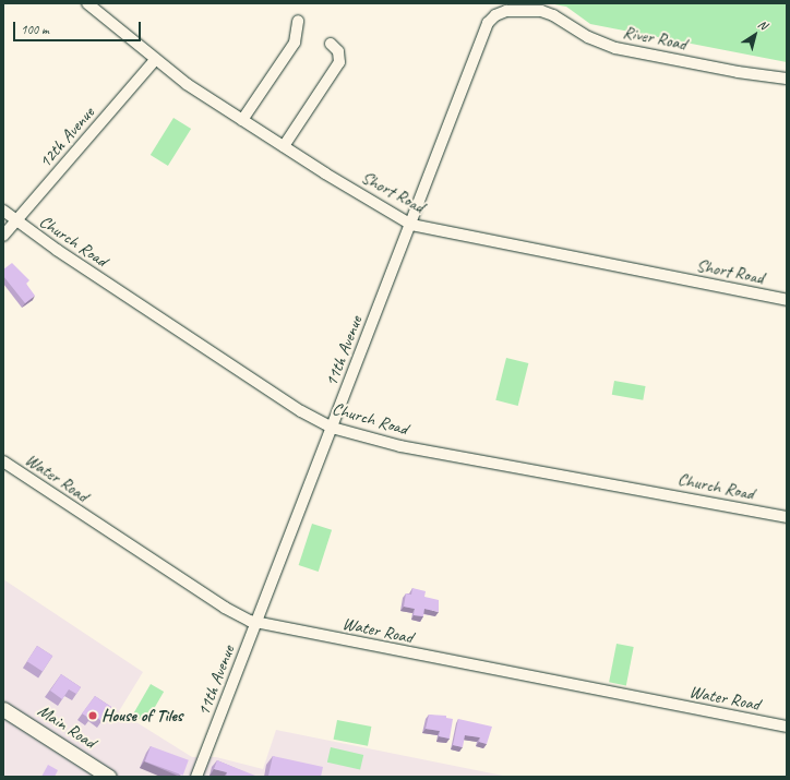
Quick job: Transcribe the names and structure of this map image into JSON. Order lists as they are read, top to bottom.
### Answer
{
  "streets": {
    "main road": ["Main Road"],
    "street": [
      "River Road",
      "12th Avenue",
      "Short Road",
      "Church Road",
      "11th Avenue",
      "Water Road"
    ]
  },
  "crossings": [
    ["River Road", "11th Avenue"],
    ["12th Avenue", "Short Road"],
    ["12th Avenue", "Church Road"],
    ["Short Road", "11th Avenue"],
    ["Church Road", "11th Avenue"],
    ["11th Avenue", "Water Road"]
  ],
  "places": ["House of Tiles"],
  "scale_bar": "100 m",
  "north": "top right"
}
